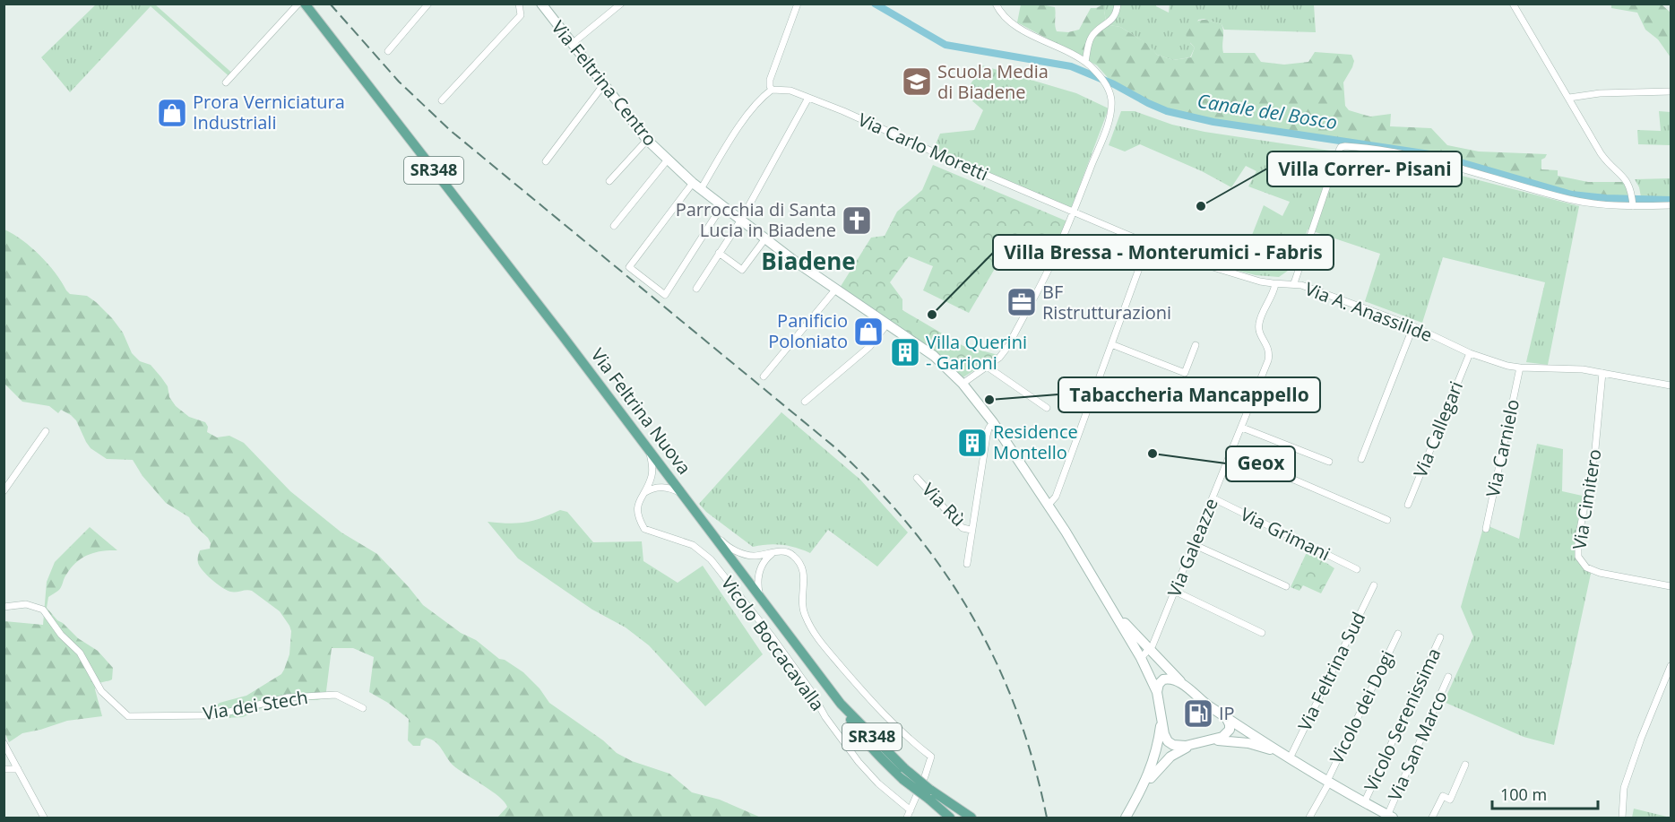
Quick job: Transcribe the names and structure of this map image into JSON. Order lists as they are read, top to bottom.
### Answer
{
  "streets": {
    "main road": ["Via Feltrina Centro", "SR348", "Via Feltrina Nuova"],
    "street": [
      "Via Carlo Moretti",
      "Via A. Anassilide",
      "Via Callegari",
      "Via Carnielo",
      "Via Cimitero",
      "Via Rù",
      "Via Grimani",
      "Via Galeazze",
      "Vicolo Boccacavalla",
      "Via Feltrina Sud",
      "Via dei Stech",
      "Vicolo dei Dogi",
      "Vicolo Serenissima",
      "Via San Marco"
    ]
  },
  "crossings": [
    ["Via Feltrina Centro", "Via Rù"],
    ["Via Feltrina Centro", "Via Galeazze"],
    ["Via Carlo Moretti", "Via A. Anassilide"],
    ["Via A. Anassilide", "Via Callegari"],
    ["Via A. Anassilide", "Via Carnielo"],
    ["Via A. Anassilide", "Via Cimitero"],
    ["Via A. Anassilide", "Via Galeazze"],
    ["Via Feltrina Nuova", "Vicolo Boccacavalla"],
    ["Via Grimani", "Via Galeazze"]
  ],
  "districts": ["Biadene"],
  "water": ["Canale del Bosco"],
  "places": {
    "school or university": ["Scuola Media di Biadene"],
    "shop": ["Prora Verniciatura Industriali", "Panificio Poloniato"],
    "other": [
      "Villa Correr- Pisani",
      "Villa Bressa - Monterumici - Fabris",
      "Tabaccheria Mancappello",
      "Geox"
    ],
    "church": ["Parrocchia di Santa Lucia in Biadene"],
    "office": ["BF Ristrutturazioni"],
    "building": ["Villa Querini - Garioni", "Residence Montello"],
    "fuel station": ["IP"]
  },
  "scale_bar": "100 m"
}
